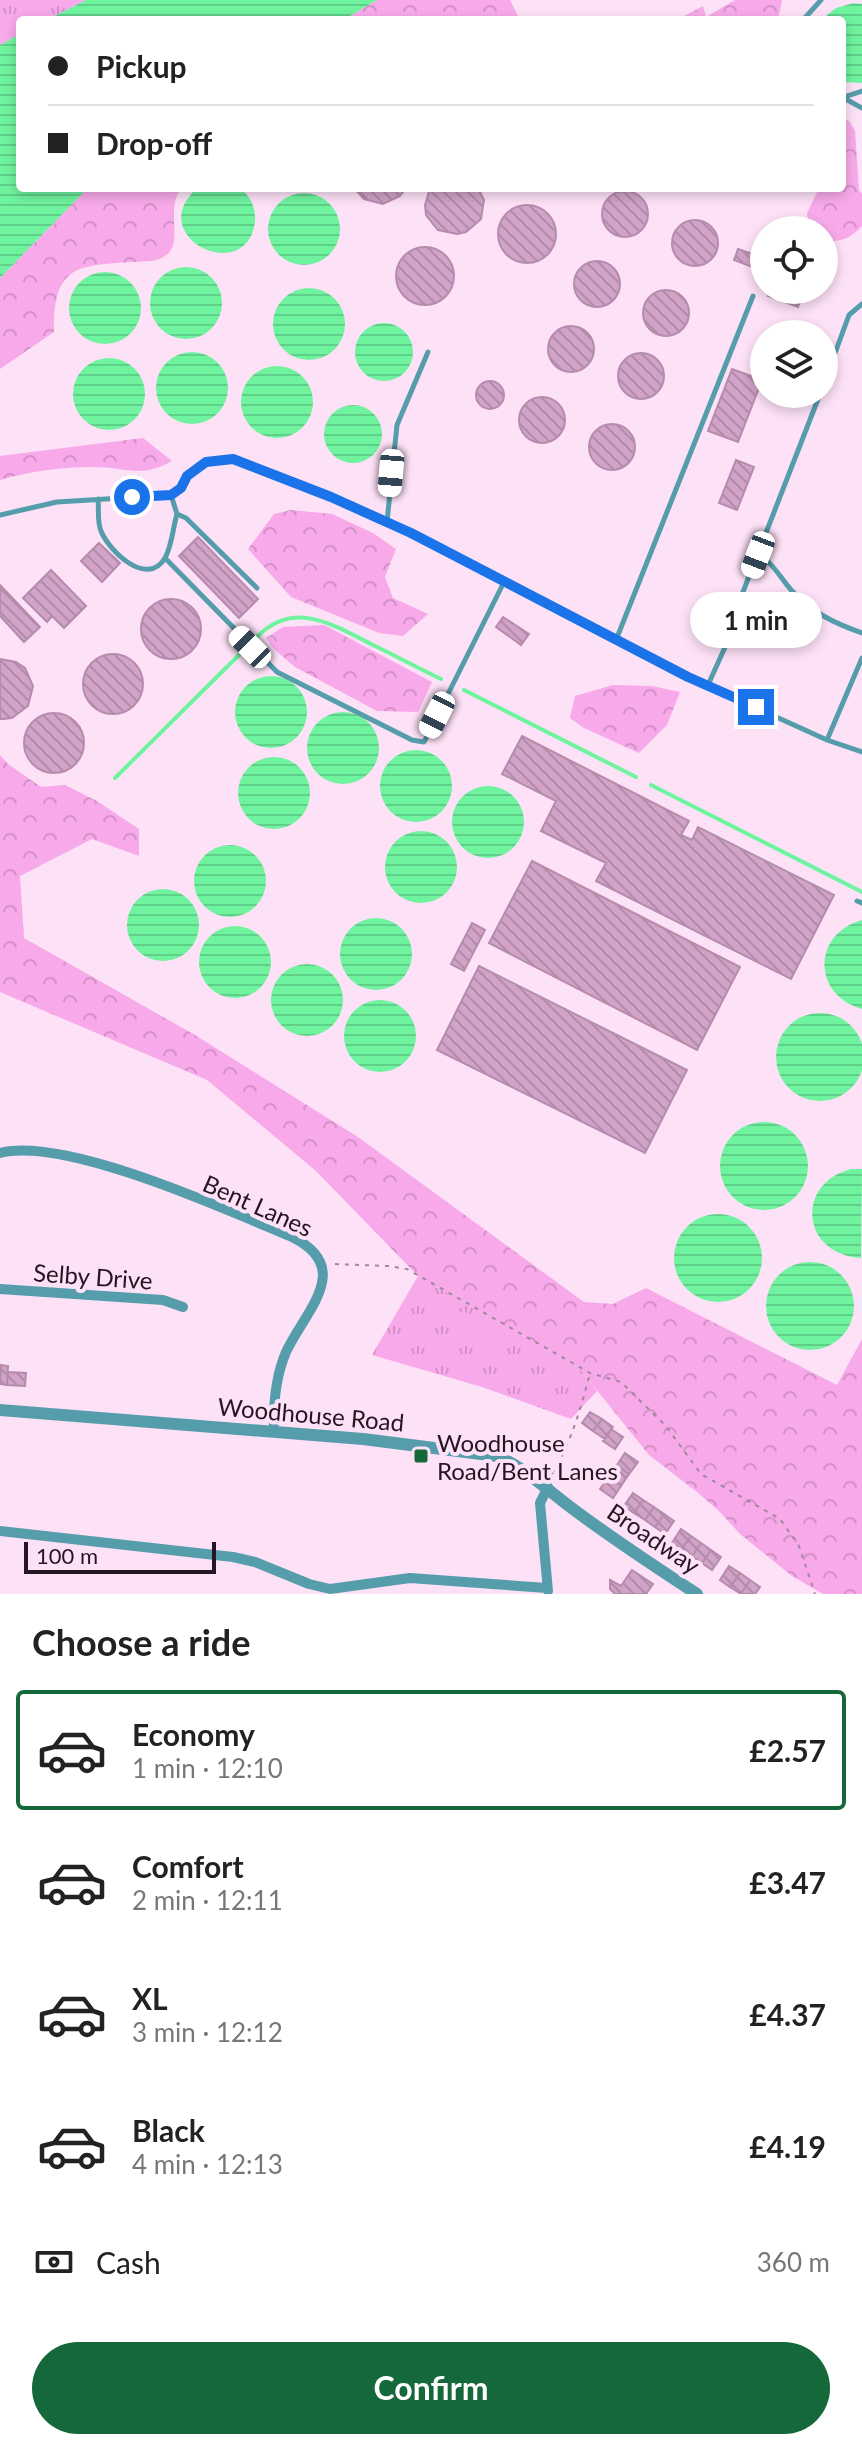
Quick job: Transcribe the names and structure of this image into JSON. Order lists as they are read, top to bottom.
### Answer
{
  "streets": {
    "street": [
      "Bent Lanes",
      "Selby Drive",
      "Woodhouse Road",
      "Broadway"
    ]
  },
  "crossings": [
    ["Bent Lanes", "Woodhouse Road"],
    ["Woodhouse Road", "Broadway"]
  ],
  "places": {
    "transit": ["Woodhouse Road/Bent Lanes"]
  },
  "scale_bar": "100 m",
  "page": {
    "banner": ["Pickup", "Drop-off"],
    "bubble": "1 min",
    "scale": "100 m",
    "heading": "Choose a ride",
    "list": [
      {
        "name": "Economy",
        "note": "1 min · 12:10",
        "value": "£2.57"
      },
      {
        "name": "Comfort",
        "note": "2 min · 12:11",
        "value": "£3.47"
      },
      {
        "name": "XL",
        "note": "3 min · 12:12",
        "value": "£4.37"
      },
      {
        "name": "Black",
        "note": "4 min · 12:13",
        "value": "£4.19"
      }
    ],
    "pay": ["Cash", "360 m"],
    "buttons": "Confirm"
  }
}
